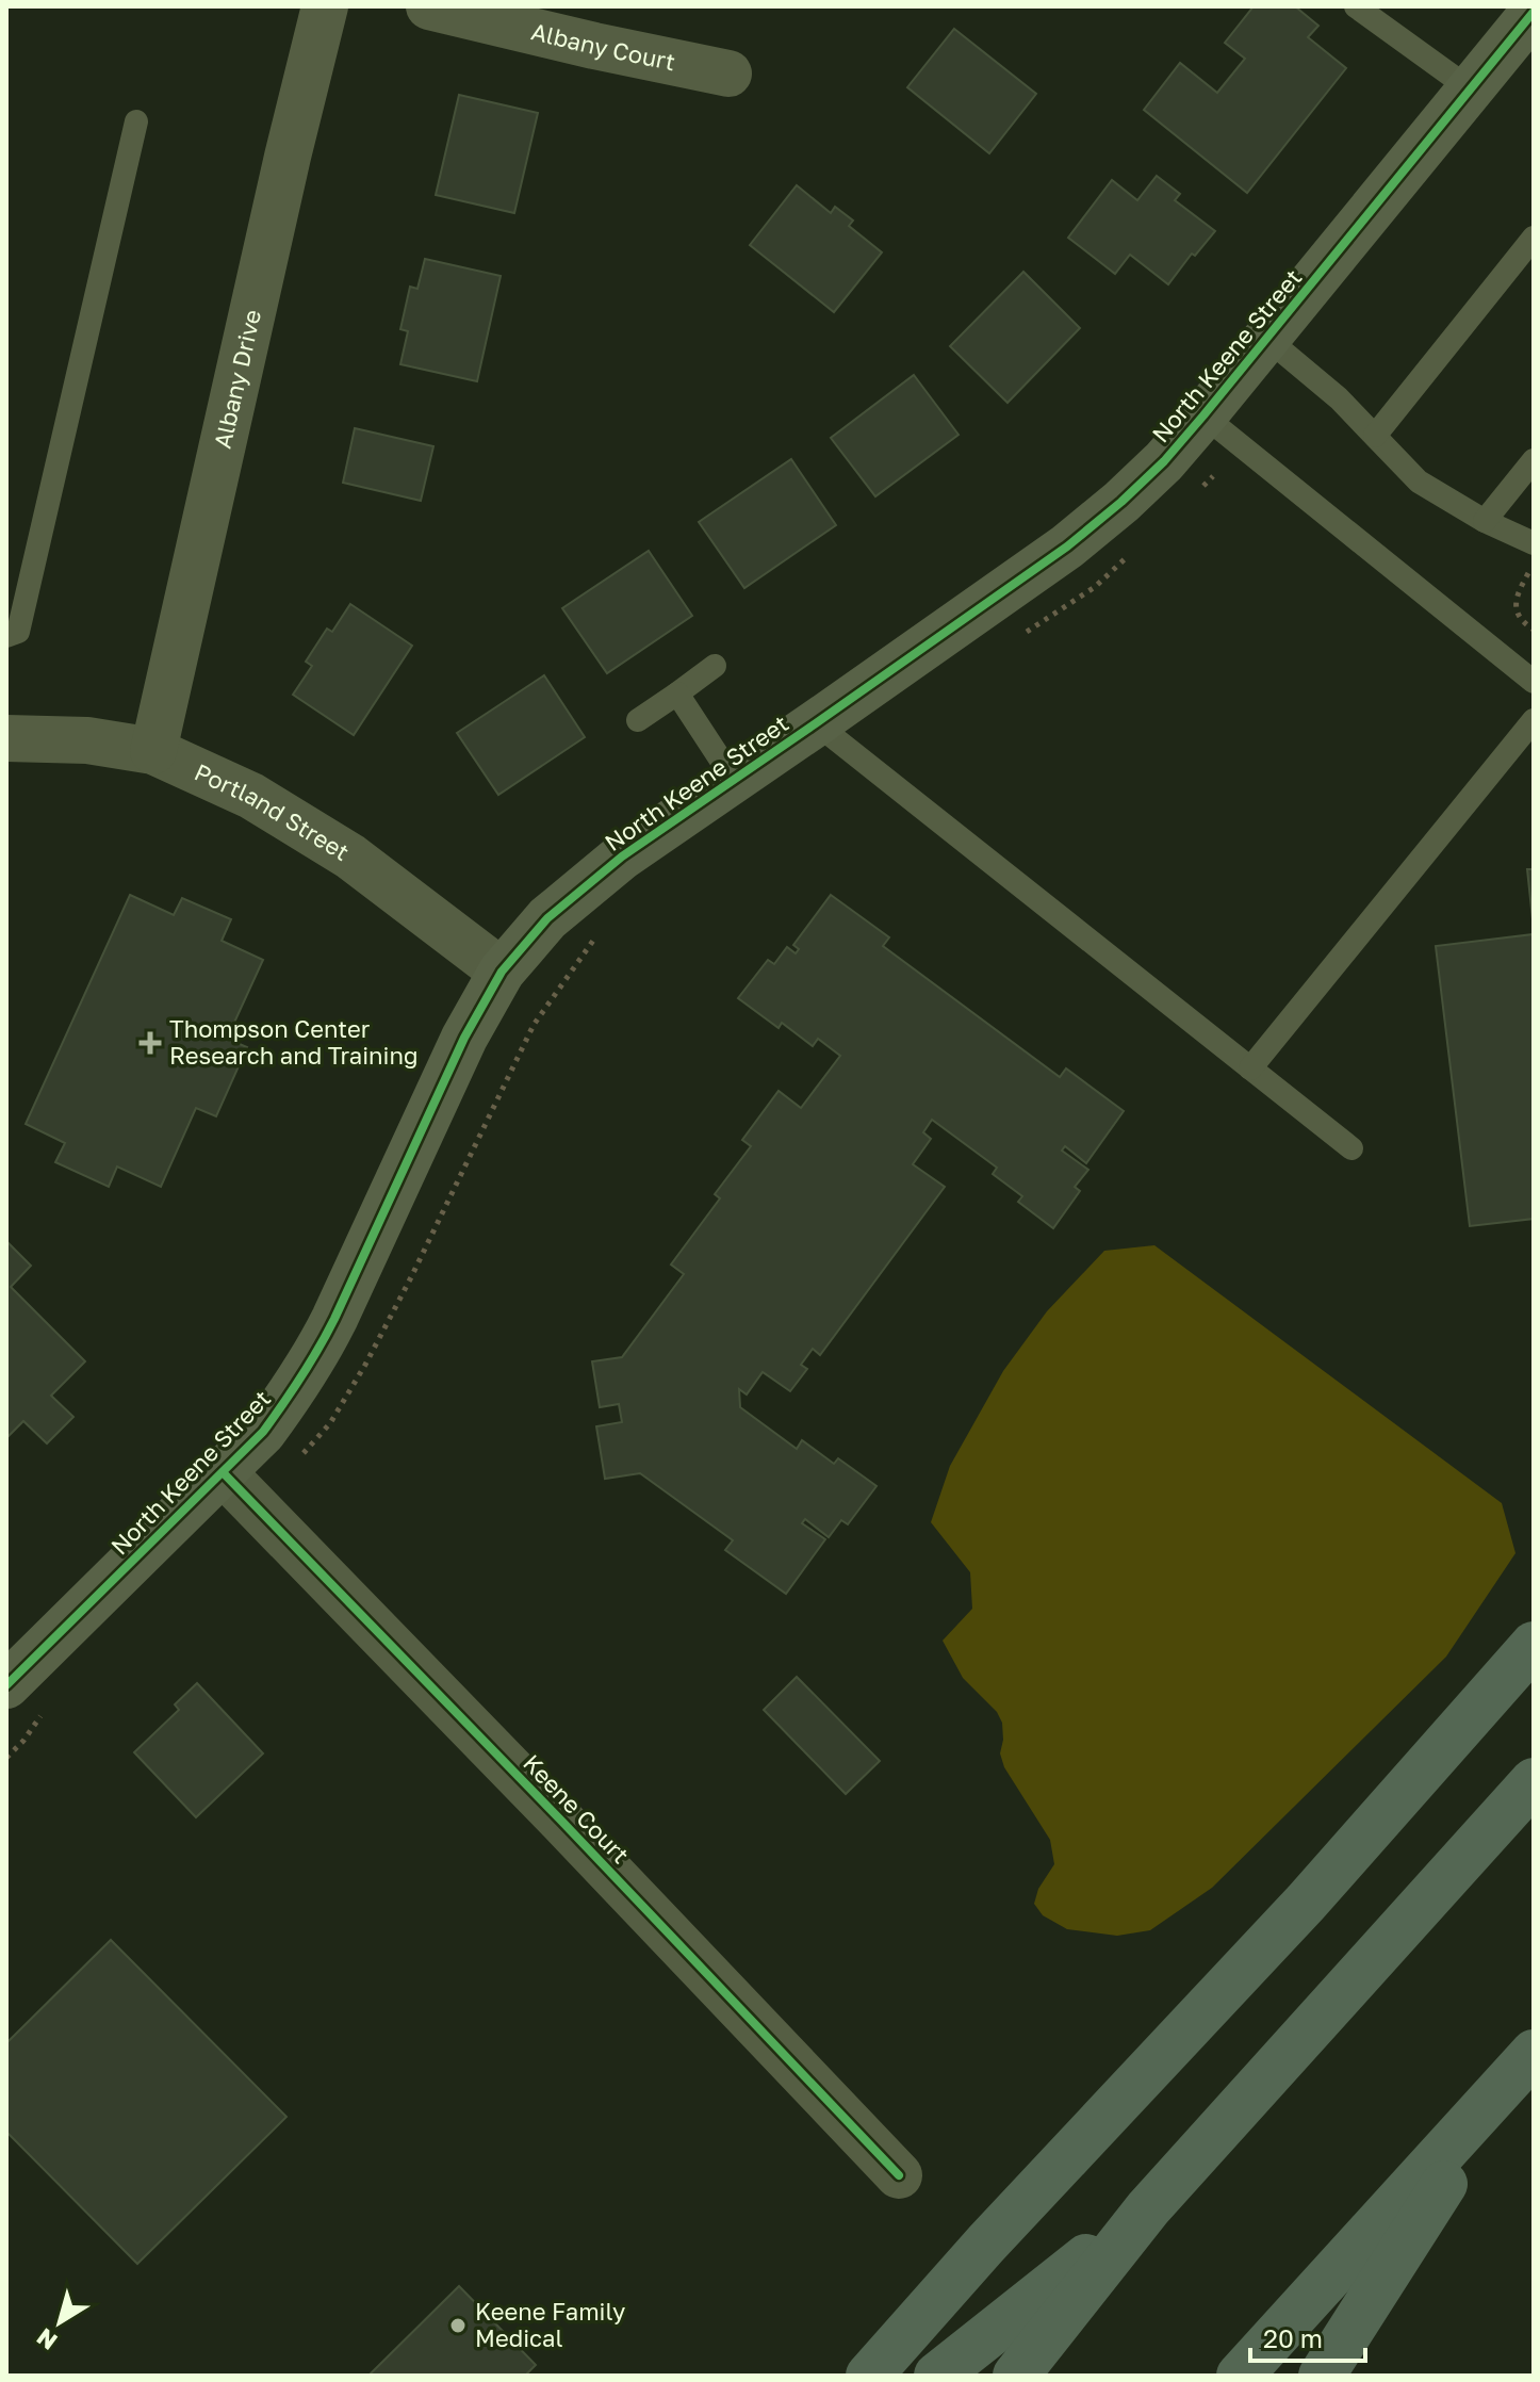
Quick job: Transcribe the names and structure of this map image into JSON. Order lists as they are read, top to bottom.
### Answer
{
  "streets": {
    "street": [
      "Albany Court",
      "North Keene Street",
      "Albany Drive",
      "Portland Street",
      "Keene Court"
    ]
  },
  "crossings": [
    ["North Keene Street", "Portland Street"],
    ["North Keene Street", "Keene Court"],
    ["Albany Drive", "Portland Street"]
  ],
  "places": {
    "health": ["Thompson Center Research and Training"],
    "other": ["Keene Family Medical"]
  },
  "scale_bar": "20 m",
  "north": "bottom left"
}
